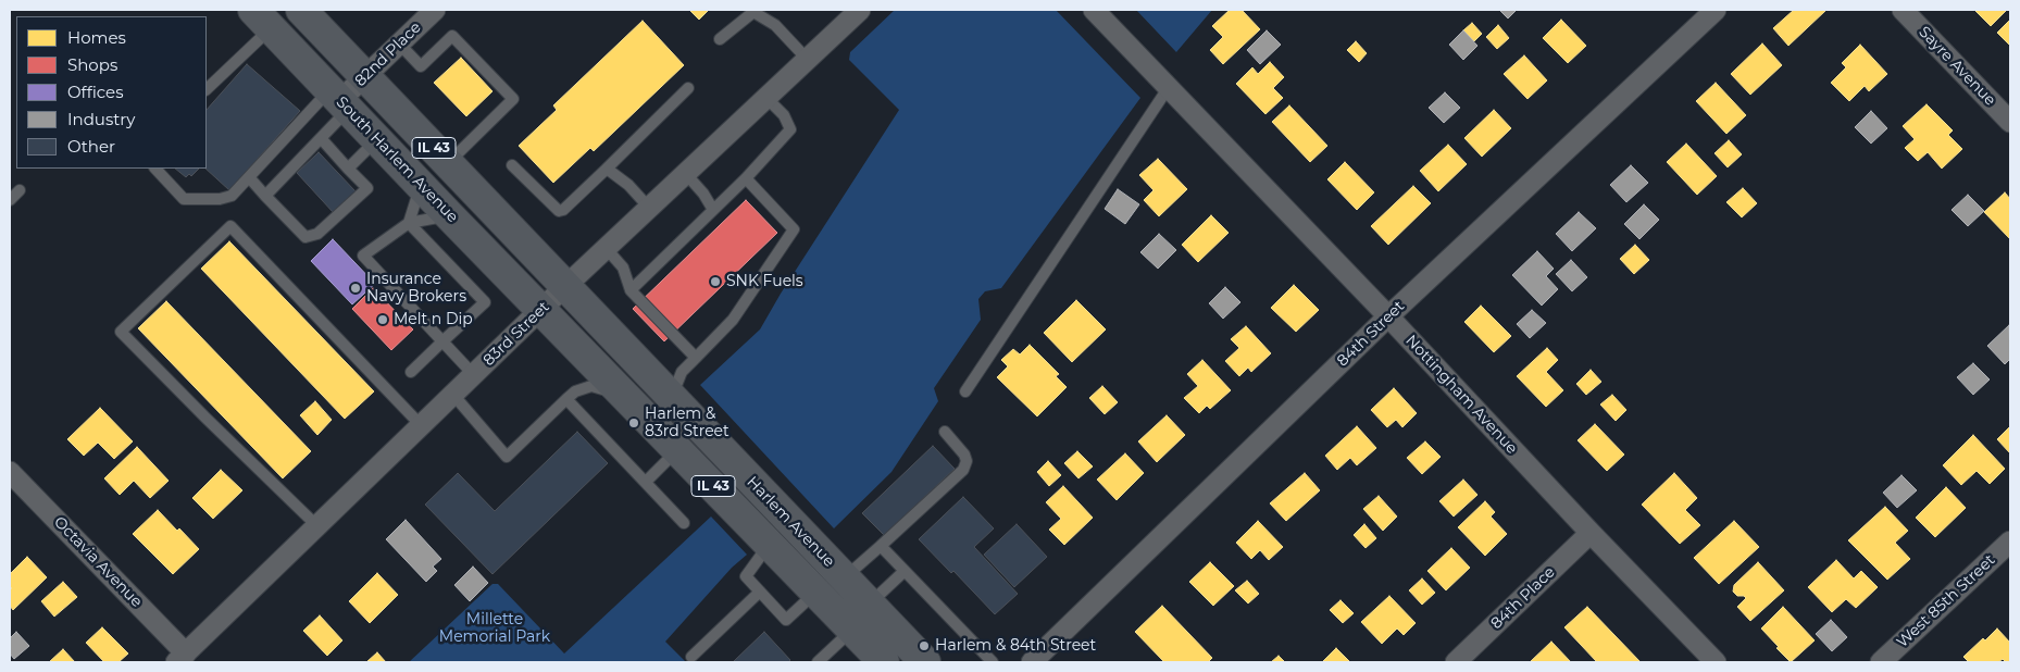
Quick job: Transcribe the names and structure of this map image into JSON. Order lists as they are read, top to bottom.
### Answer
{
  "streets": {
    "main road": ["IL 43", "South Harlem Avenue", "Harlem Avenue"],
    "street": [
      "82nd Place",
      "Sayre Avenue",
      "83rd Street",
      "84th Street",
      "Nottingham Avenue",
      "Octavia Avenue",
      "84th Place",
      "West 85th Street"
    ]
  },
  "crossings": [
    ["82nd Place", "IL 43"],
    ["82nd Place", "South Harlem Avenue"],
    ["IL 43", "83rd Street"],
    ["IL 43", "Harlem Avenue"],
    ["South Harlem Avenue", "83rd Street"],
    ["South Harlem Avenue", "Harlem Avenue"],
    ["83rd Street", "Harlem Avenue"],
    ["83rd Street", "Octavia Avenue"],
    ["84th Street", "Nottingham Avenue"],
    ["Nottingham Avenue", "84th Place"]
  ],
  "parks": ["Millette Memorial Park"],
  "places": [
    "SNK Fuels",
    "Insurance Navy Brokers",
    "Melt n Dip",
    "Harlem & 83rd Street",
    "Harlem & 84th Street"
  ],
  "legend": [
    "Homes",
    "Shops",
    "Offices",
    "Industry",
    "Other"
  ]
}
